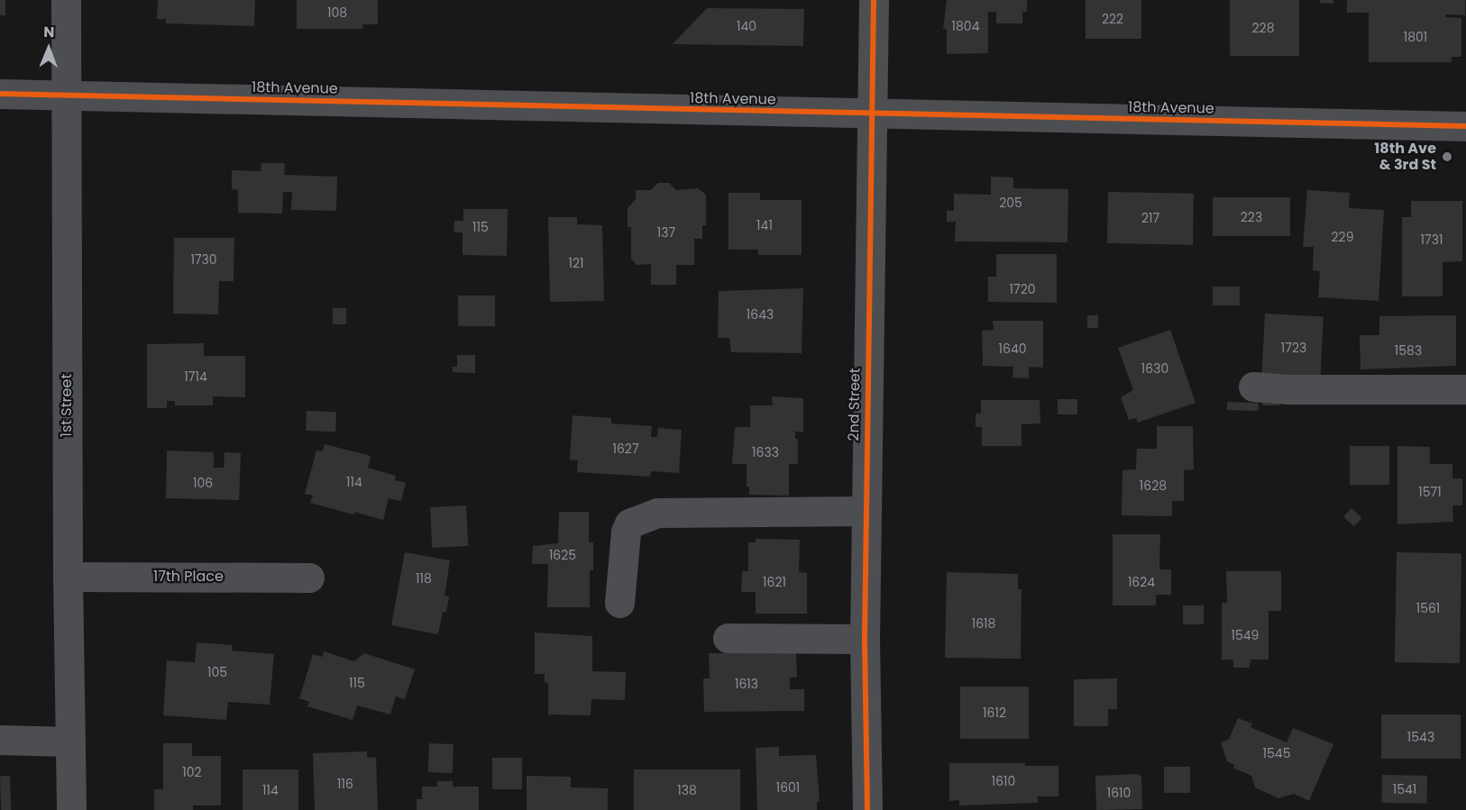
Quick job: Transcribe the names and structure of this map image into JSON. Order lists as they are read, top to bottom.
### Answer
{
  "streets": {
    "street": [
      "18th Avenue",
      "2nd Street",
      "1st Street",
      "17th Place"
    ]
  },
  "crossings": [
    ["18th Avenue", "2nd Street"],
    ["18th Avenue", "1st Street"],
    ["1st Street", "17th Place"]
  ],
  "places": ["18th Ave & 3rd St"],
  "house_numbers": [
    "108",
    "222",
    "140",
    "1804",
    "228",
    "1801",
    "205",
    "223",
    "217",
    "141",
    "115",
    "137",
    "229",
    "1731",
    "1730",
    "121",
    "1720",
    "1643",
    "1723",
    "1640",
    "1583",
    "1630",
    "1714",
    "1627",
    "1633",
    "114",
    "106",
    "1628",
    "1571",
    "1625",
    "118",
    "1621",
    "1624",
    "1561",
    "1618",
    "1549",
    "105",
    "115",
    "1613",
    "1612",
    "1543",
    "1545",
    "102",
    "1610",
    "116",
    "1601",
    "1541",
    "114",
    "138",
    "1610"
  ],
  "north": "top"
}
